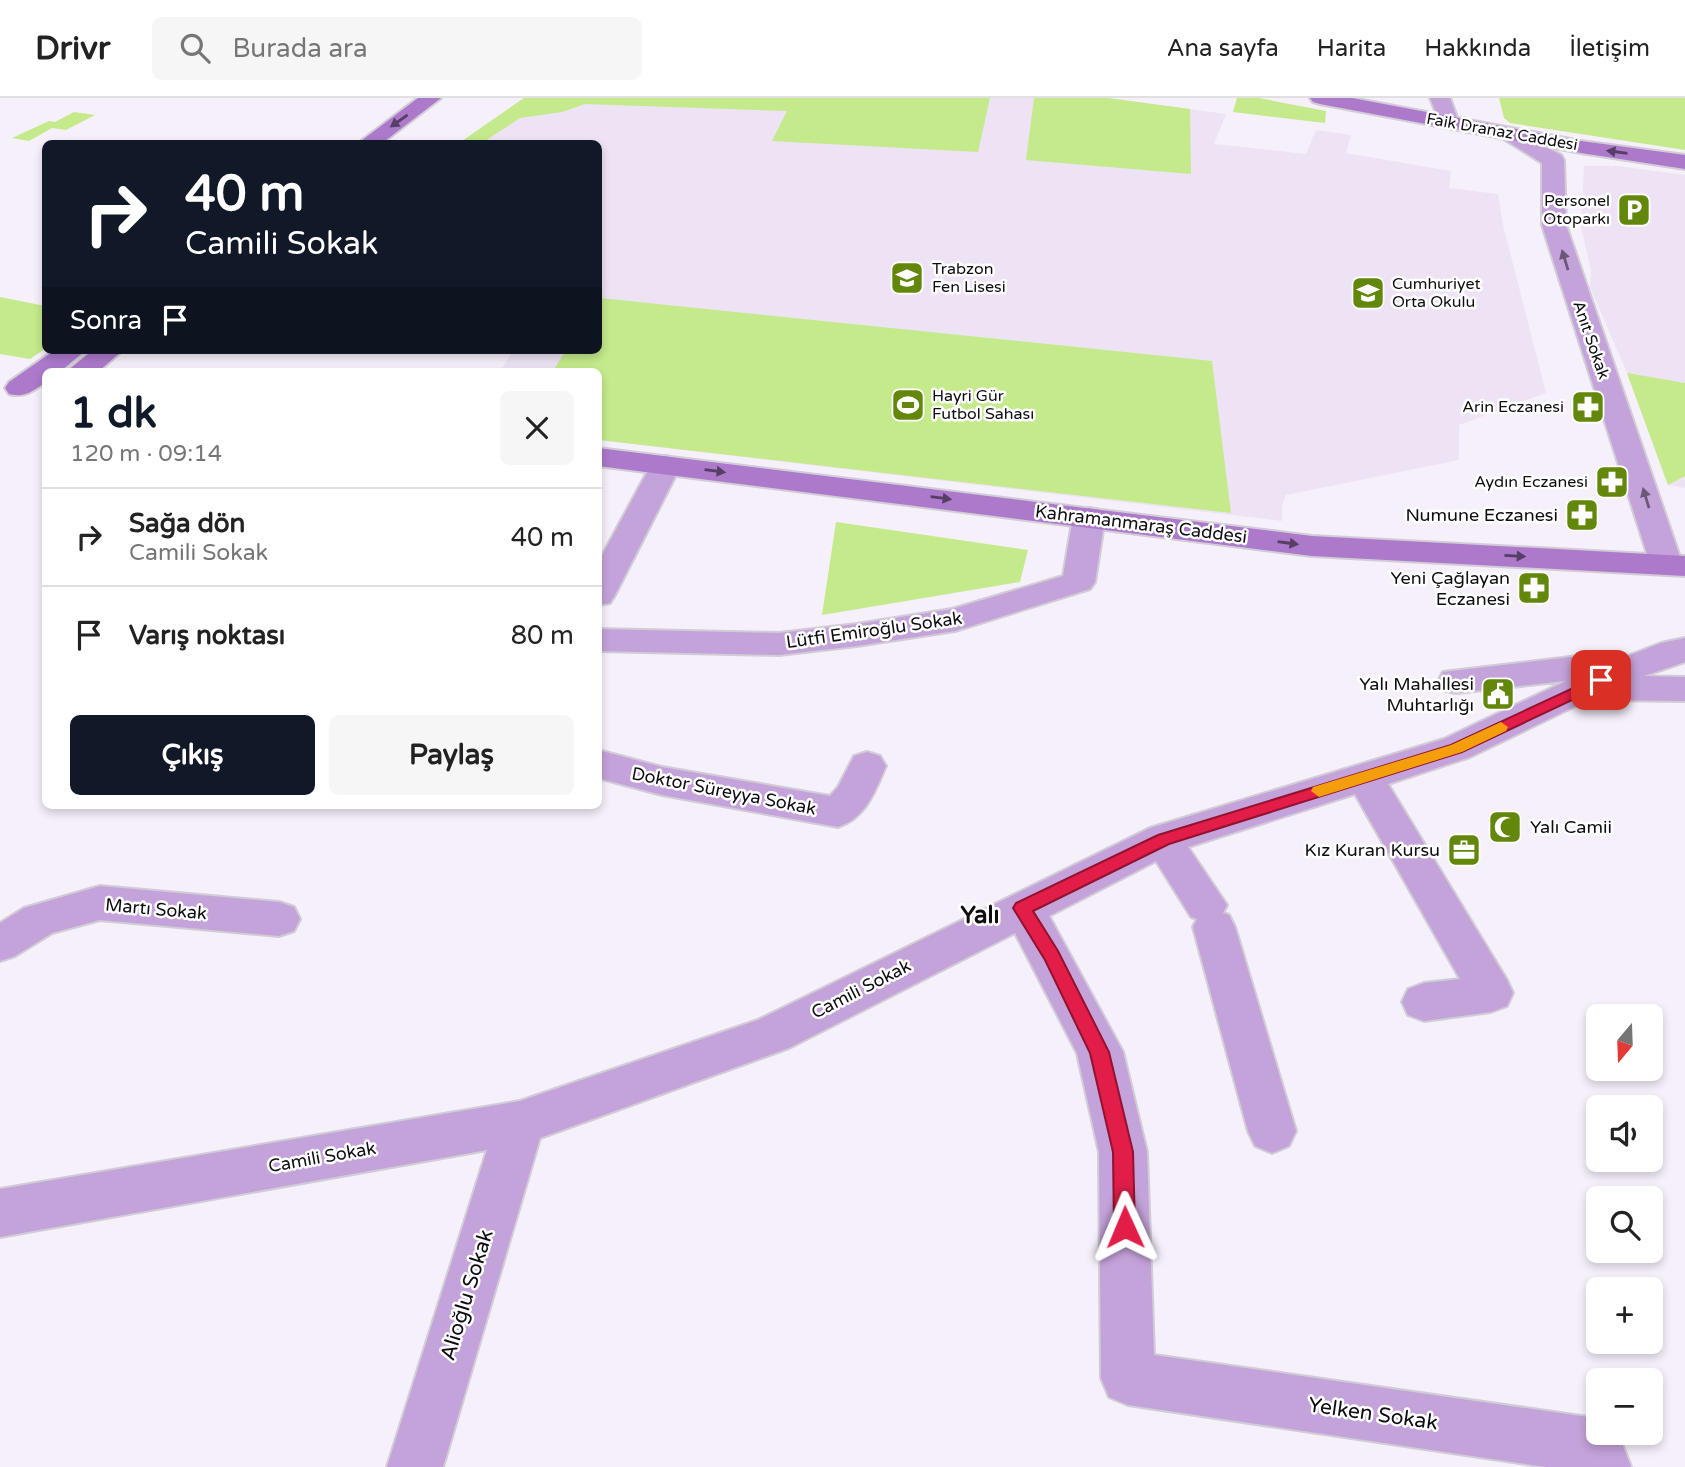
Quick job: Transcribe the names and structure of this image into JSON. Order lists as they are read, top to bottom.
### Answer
{
  "streets": {
    "street": [
      "Faik Dranaz Caddesi",
      "Anıt Sokak",
      "Kahramanmaraş Caddesi",
      "Lütfi Emiroğlu Sokak",
      "Doktor Süreyya Sokak",
      "Martı Sokak",
      "Camili Sokak",
      "Alioğlu Sokak",
      "Yelken Sokak"
    ]
  },
  "crossings": [
    ["Faik Dranaz Caddesi", "Anıt Sokak"],
    ["Anıt Sokak", "Kahramanmaraş Caddesi"],
    ["Kahramanmaraş Caddesi", "Lütfi Emiroğlu Sokak"],
    ["Camili Sokak", "Alioğlu Sokak"],
    ["Camili Sokak", "Yelken Sokak"]
  ],
  "one_way": ["Faik Dranaz Caddesi", "Anıt Sokak", "Kahramanmaraş Caddesi"],
  "districts": ["Yalı"],
  "places": {
    "parking": ["Personel Otoparkı"],
    "school or university": ["Trabzon Fen Lisesi", "Cumhuriyet Orta Okulu"],
    "sports": ["Hayri Gür Futbol Sahası"],
    "pharmacy": [
      "Arin Eczanesi",
      "Aydın Eczanesi",
      "Numune Eczanesi",
      "Yeni Çağlayan Eczanesi"
    ],
    "public building": ["Yalı Mahallesi Muhtarlığı"],
    "mosque": ["Yalı Camii"],
    "office": ["Kız Kuran Kursu"]
  },
  "north": "bottom",
  "page": {
    "header": "Drivr",
    "search": "Burada ara",
    "nav": [
      "Ana sayfa",
      "Harita",
      "Hakkında",
      "İletişim"
    ],
    "turn": ["40 m", "Camili Sokak"],
    "then": "Sonra",
    "heading": ["1 dk", "120 m · 09:14"],
    "list": [
      {
        "name": "Sağa dön",
        "note": "Camili Sokak",
        "value": "40 m"
      },
      {
        "name": "Varış noktası",
        "value": "80 m"
      }
    ],
    "buttons": ["Çıkış", "Paylaş"],
    "map_buttons": ["+", "−"]
  }
}
